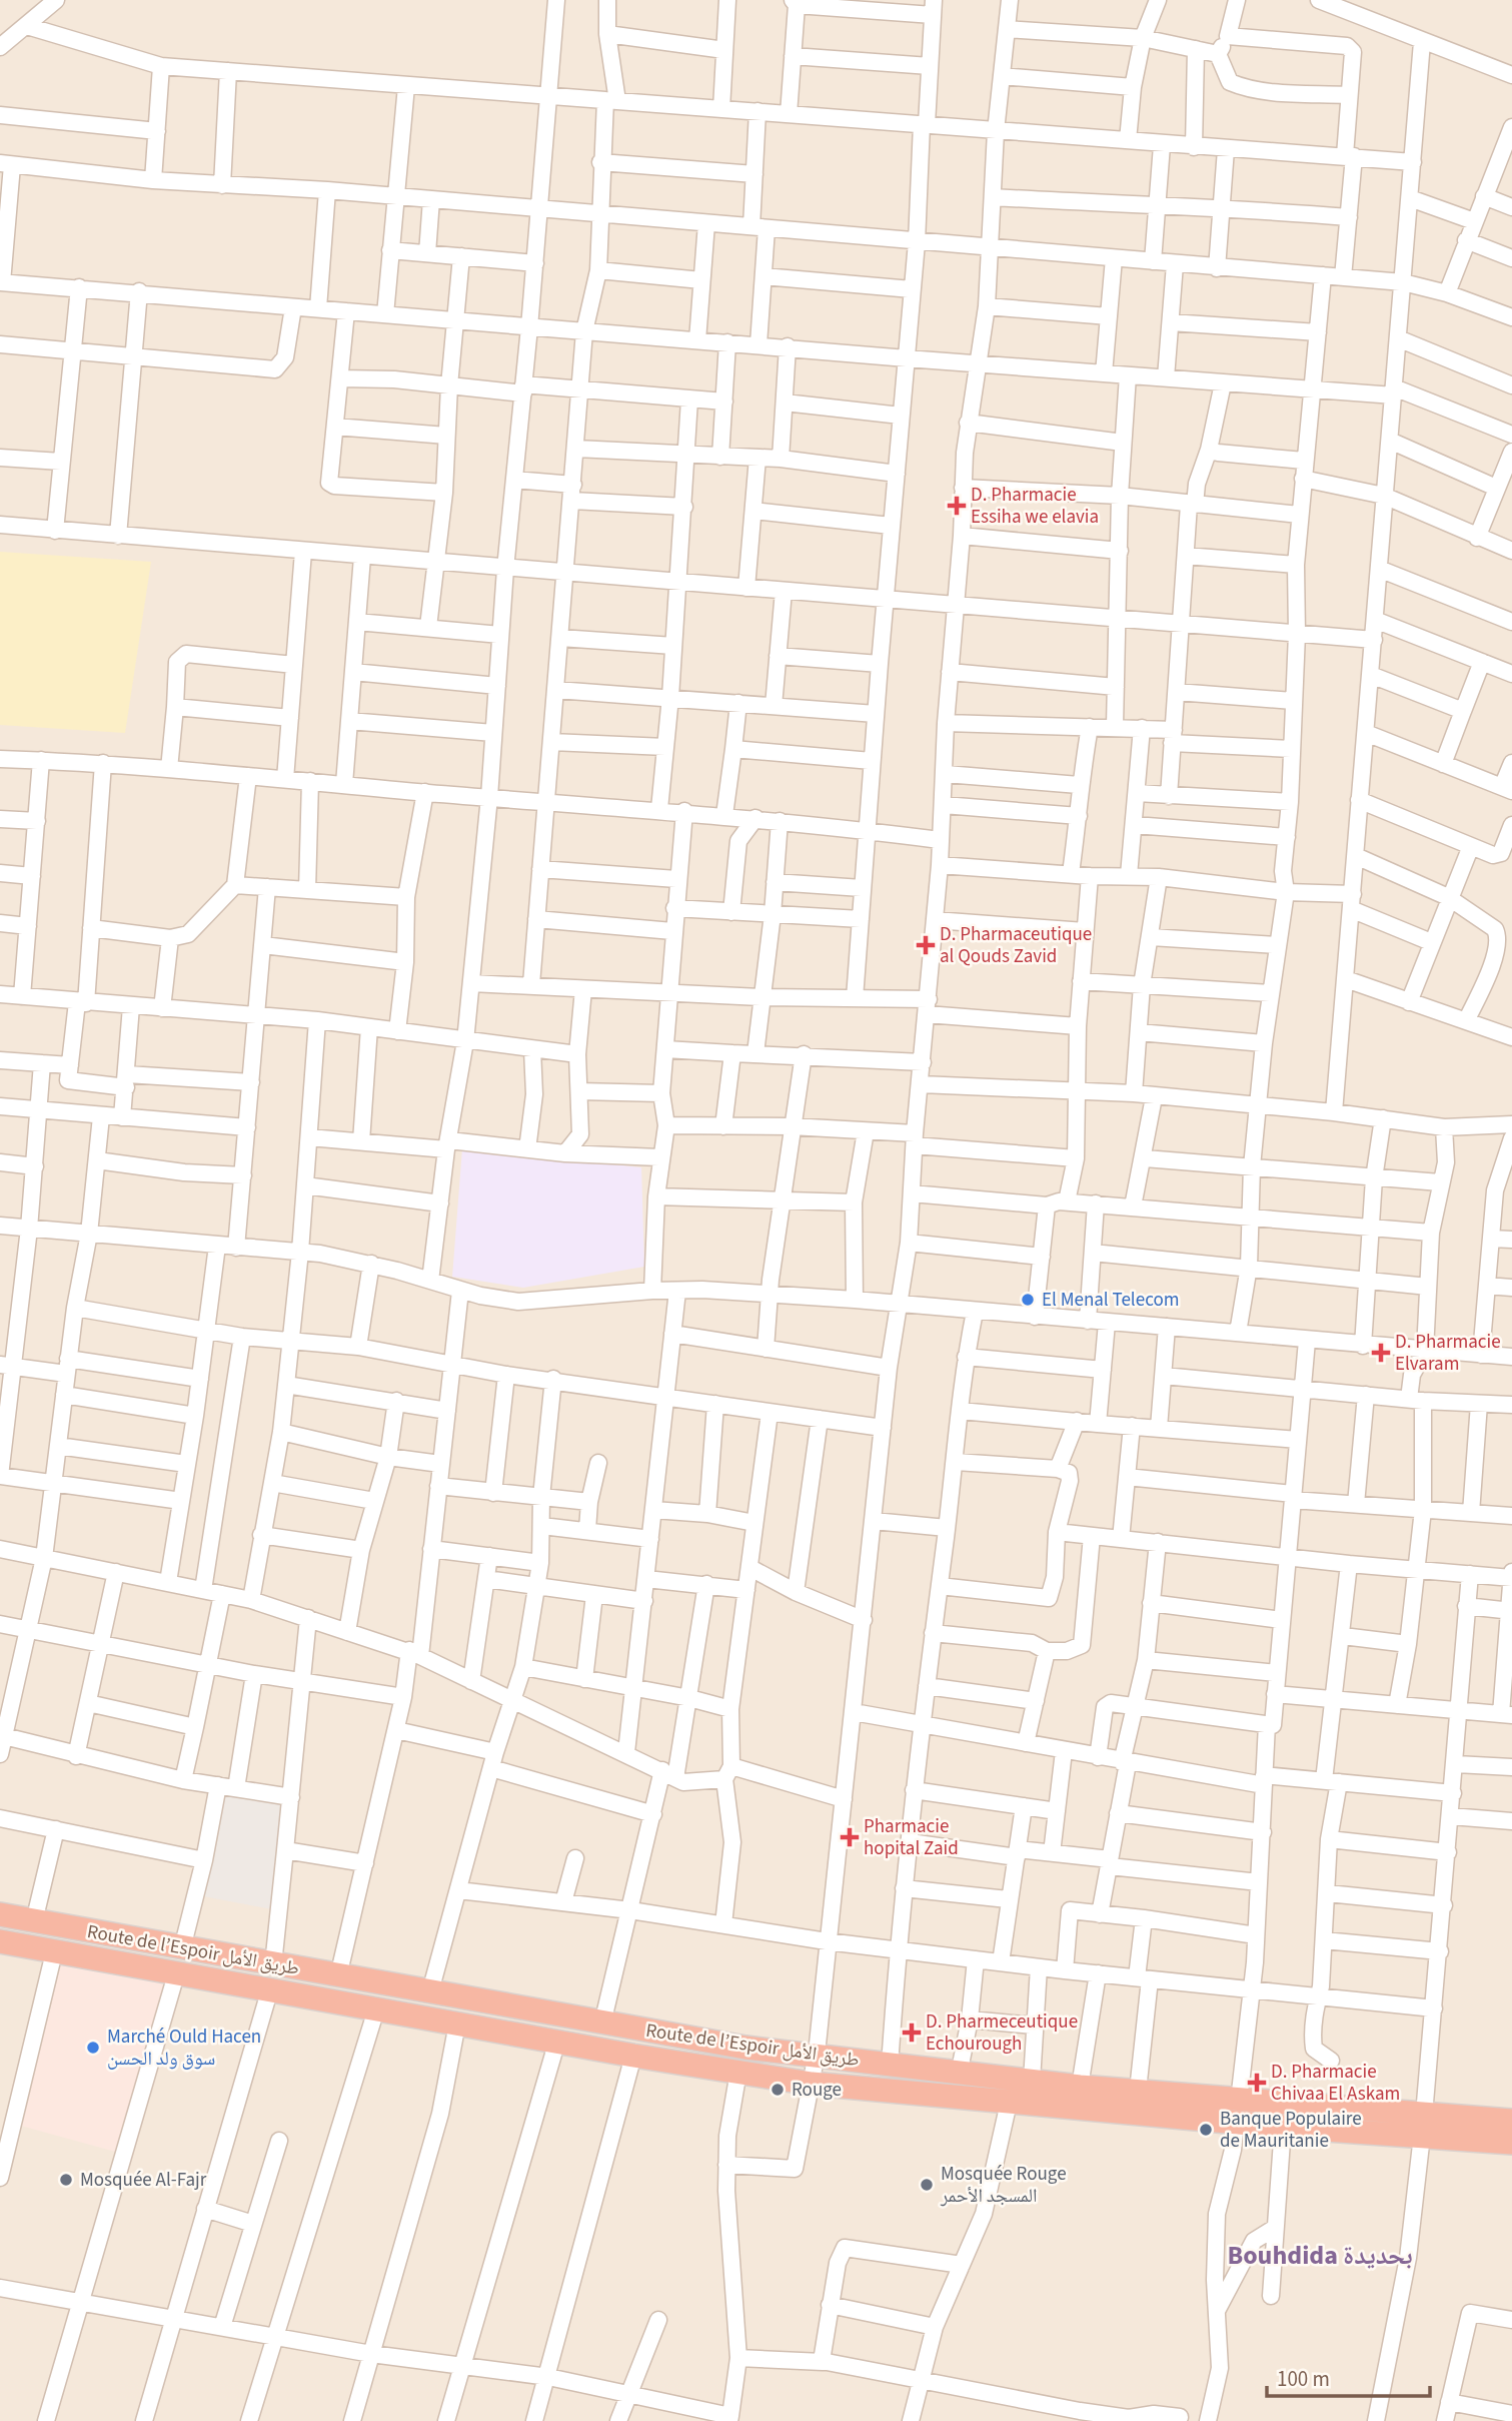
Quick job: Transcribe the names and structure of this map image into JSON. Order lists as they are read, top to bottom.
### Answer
{
  "streets": {
    "highway": ["Route de l’Espoir طريق الأمل"]
  },
  "districts": ["Bouhdida بحديدة"],
  "places": {
    "health": [
      "D. Pharmacie Essiha we elavia",
      "D. Pharmaceutique al Qouds Zavid",
      "D. Pharmacie Elvaram",
      "Pharmacie hopital Zaid",
      "D. Pharmeceutique Echourough",
      "D. Pharmacie Chivaa El Askam"
    ],
    "other": [
      "El Menal Telecom",
      "Marché Ould Hacen سوق ولد الحسن",
      "Rouge",
      "Banque Populaire de Mauritanie",
      "Mosquée Al-Fajr",
      "Mosquée Rouge المسجد الأحمر"
    ]
  },
  "scale_bar": "100 m"
}
